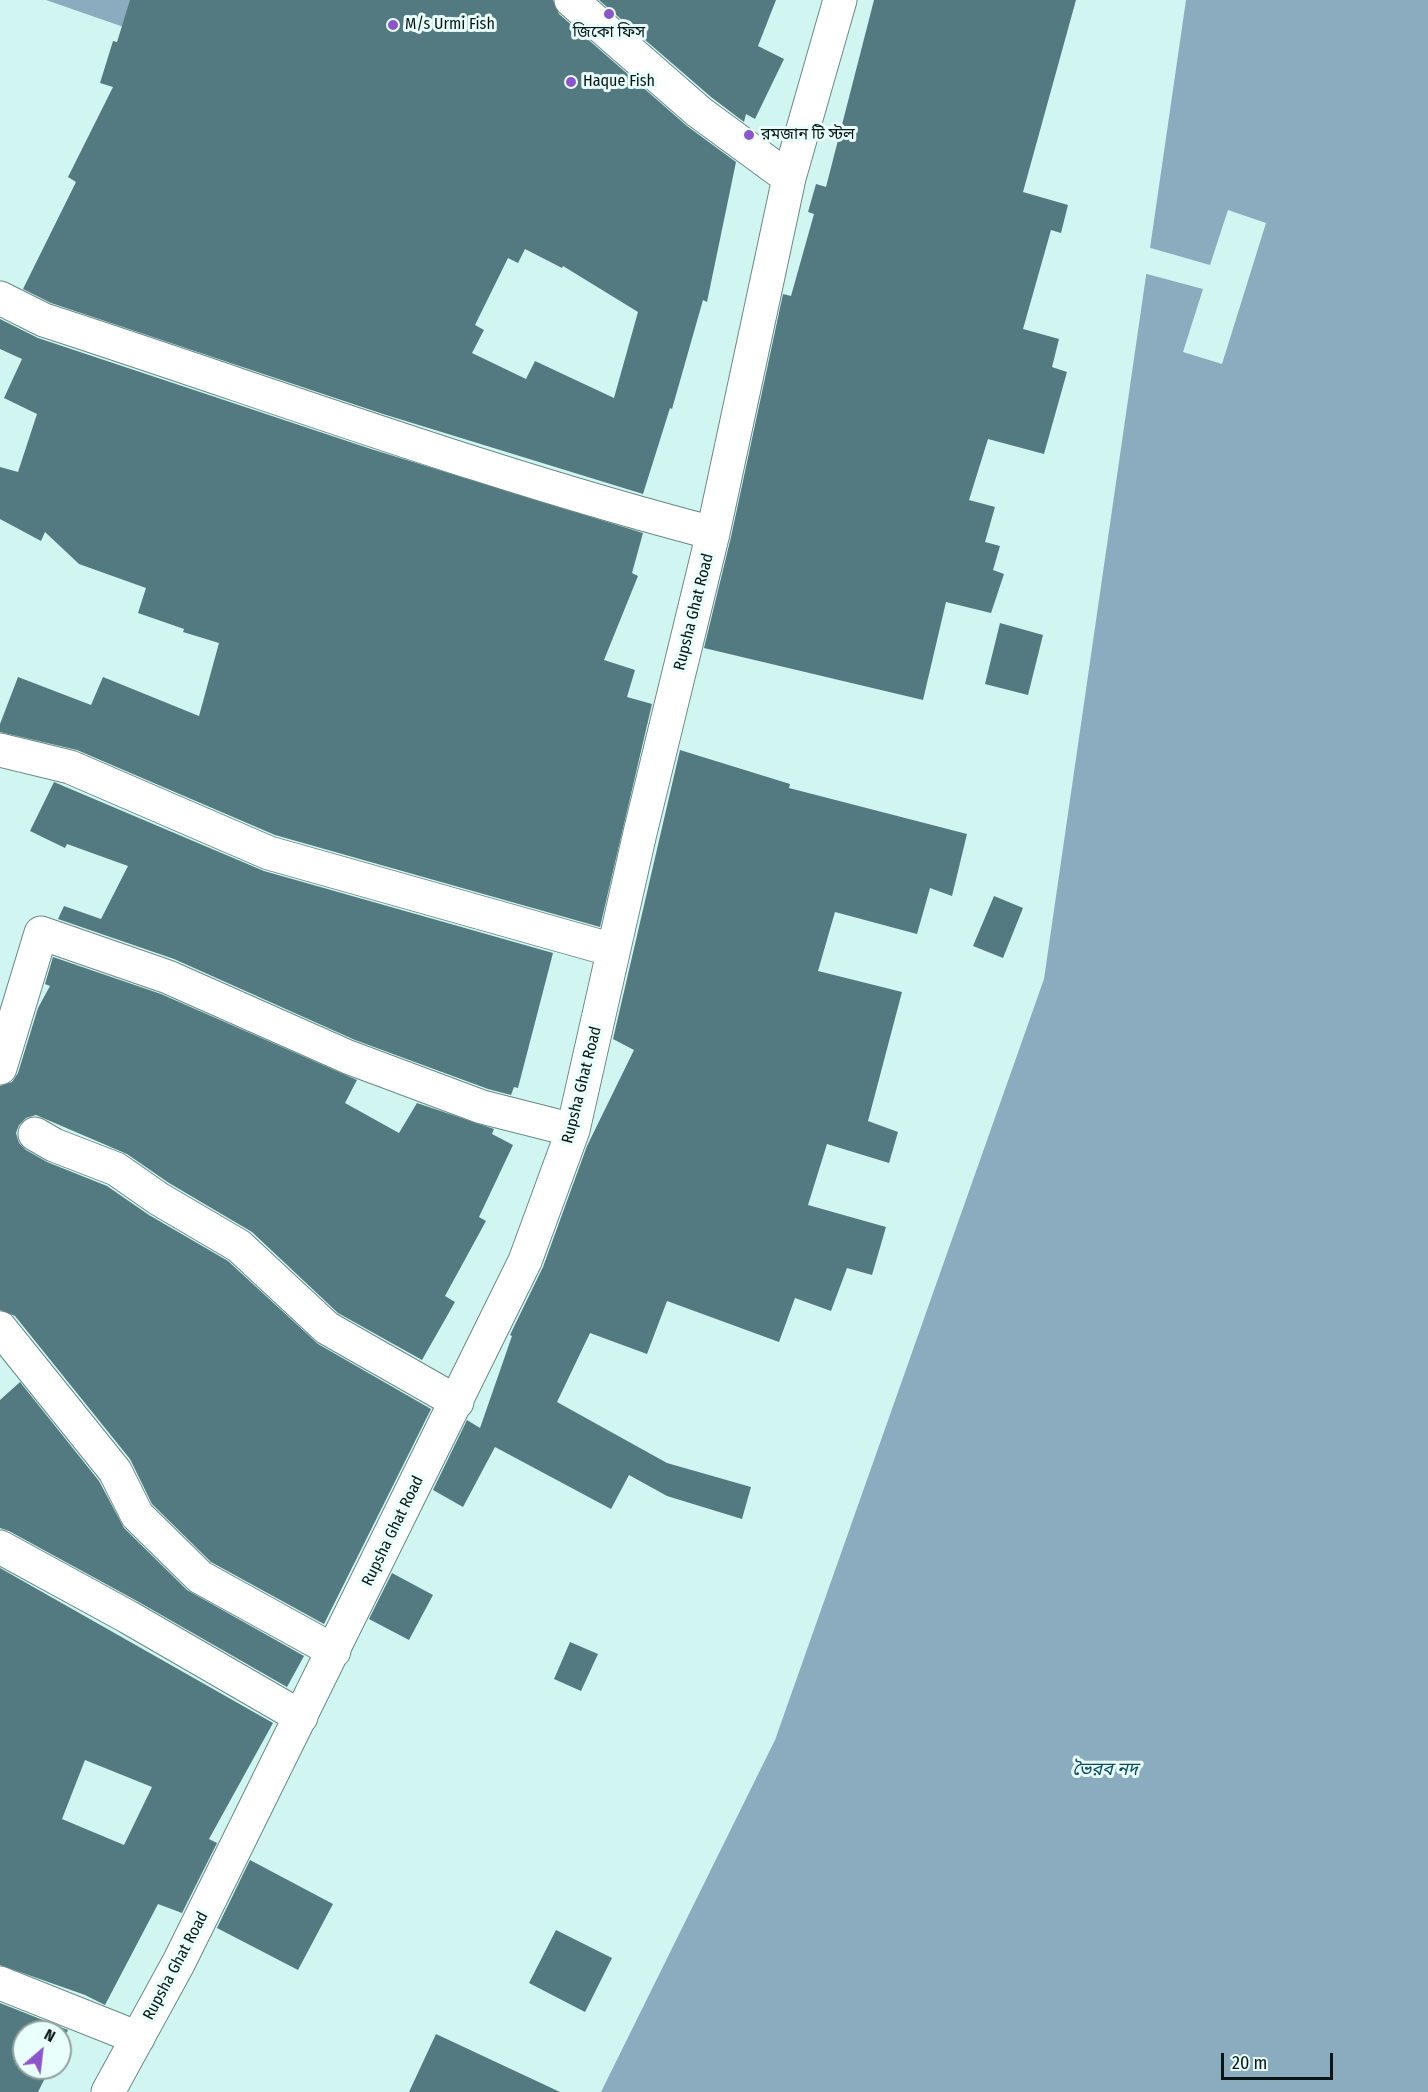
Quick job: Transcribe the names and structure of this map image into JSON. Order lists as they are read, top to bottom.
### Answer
{
  "streets": {
    "street": ["Rupsha Ghat Road"]
  },
  "water": ["ভৈরব নদ"],
  "places": [
    "জিকো ফিস",
    "M/s Urmi Fish",
    "Haque Fish",
    "রমজান টি স্টল"
  ],
  "scale_bar": "20 m",
  "north": "top right"
}
